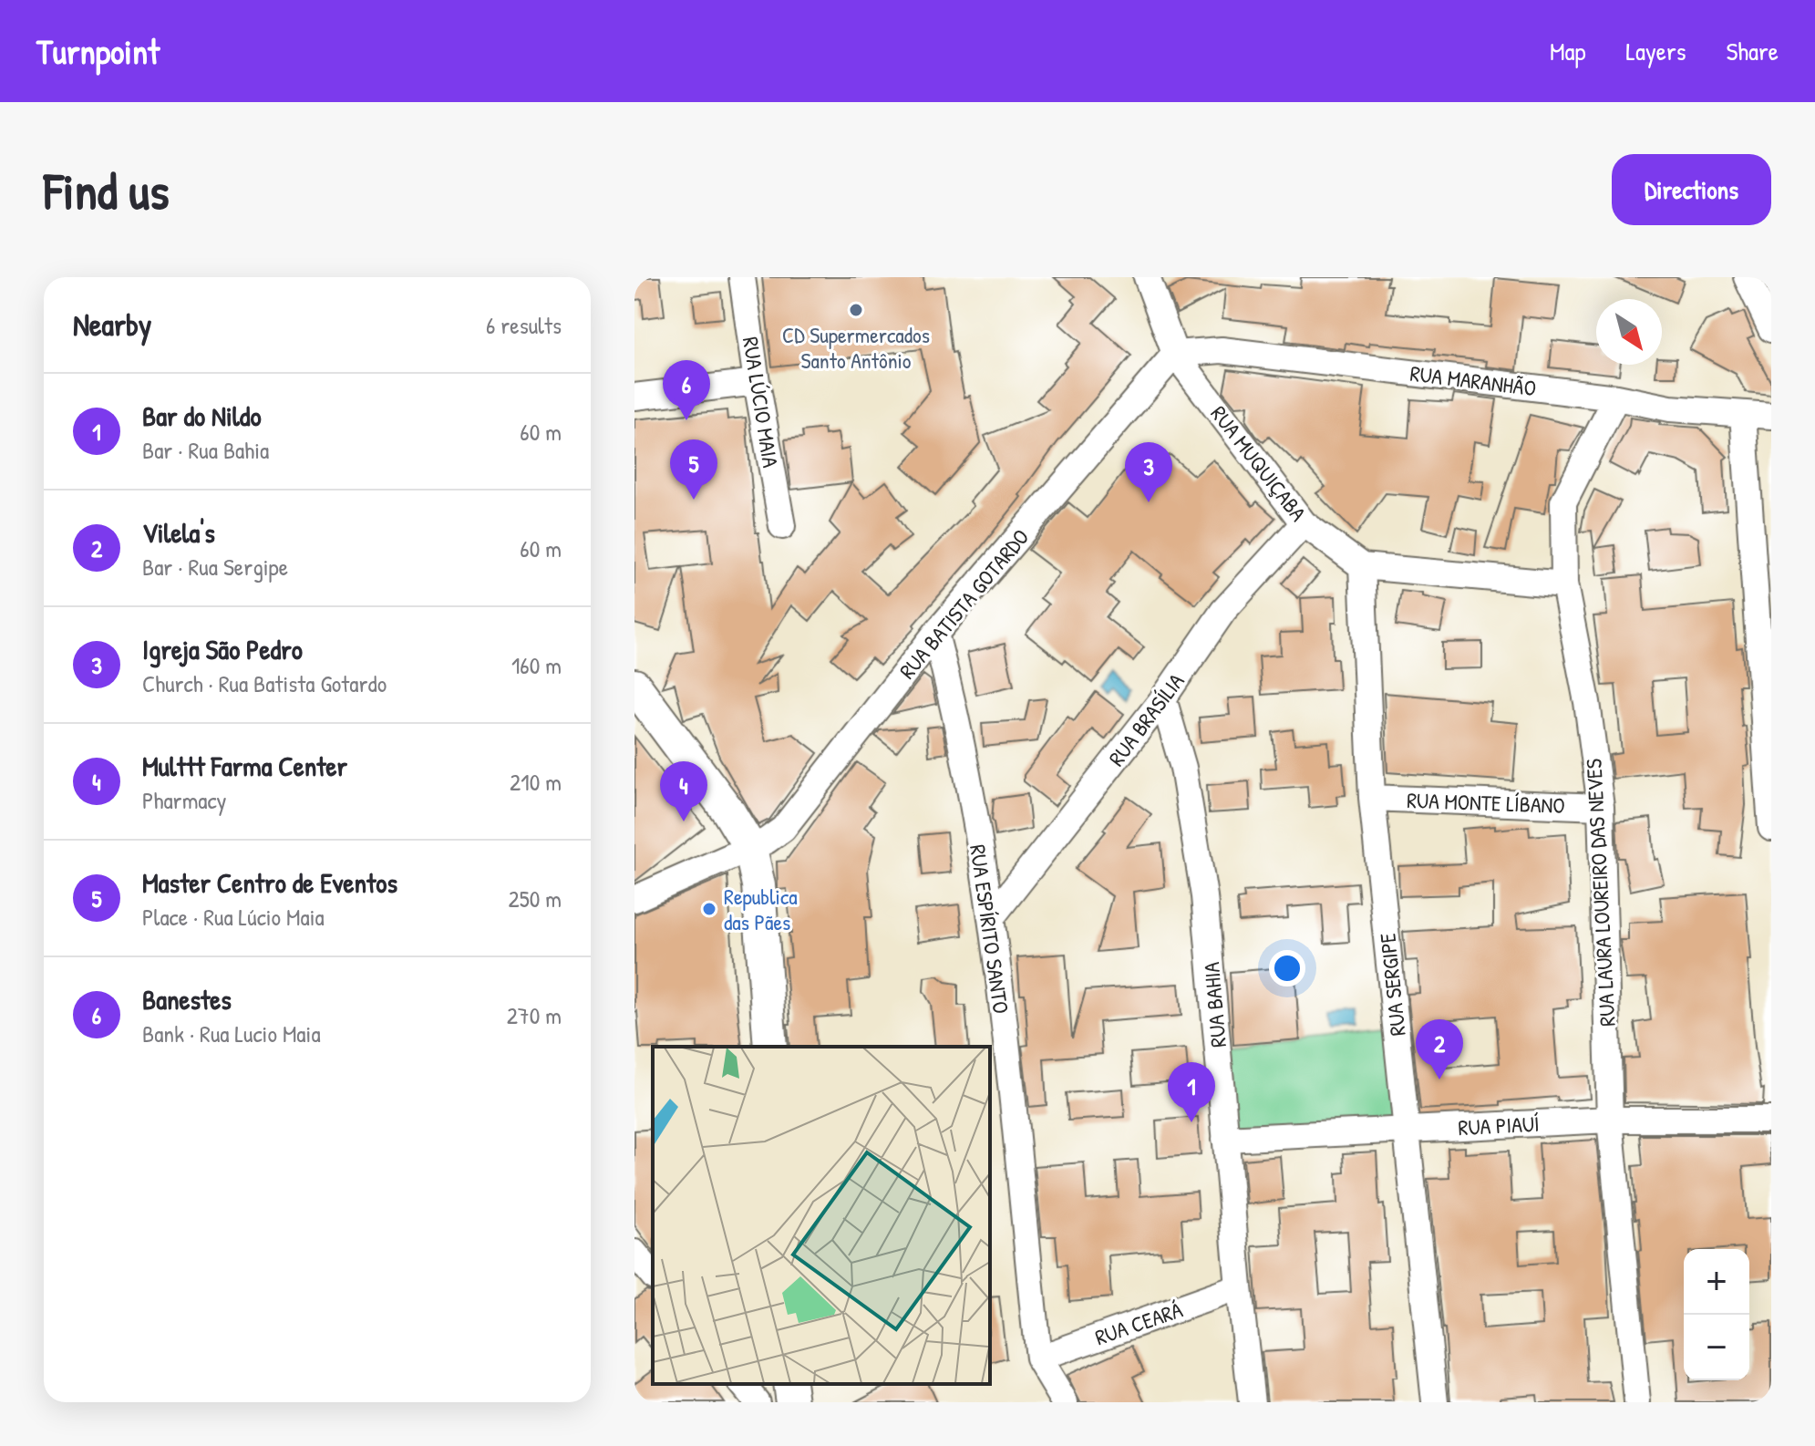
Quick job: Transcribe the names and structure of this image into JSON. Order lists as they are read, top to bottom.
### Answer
{
  "streets": {
    "street": [
      "RUA MARANHÃO",
      "RUA LÚCIO MAIA",
      "RUA MUQUIÇABA",
      "RUA BATISTA GOTARDO",
      "RUA BRASÍLIA",
      "RUA MONTE LÍBANO",
      "RUA LAURA LOUREIRO DAS NEVES",
      "RUA ESPÍRITO SANTO",
      "RUA SERGIPE",
      "RUA BAHIA",
      "RUA PIAUÍ",
      "RUA CEARÁ"
    ]
  },
  "crossings": [
    ["RUA MARANHÃO", "RUA MUQUIÇABA"],
    ["RUA MARANHÃO", "RUA BATISTA GOTARDO"],
    ["RUA MARANHÃO", "RUA LAURA LOUREIRO DAS NEVES"],
    ["RUA MUQUIÇABA", "RUA BATISTA GOTARDO"],
    ["RUA MUQUIÇABA", "RUA BRASÍLIA"],
    ["RUA MUQUIÇABA", "RUA SERGIPE"],
    ["RUA BATISTA GOTARDO", "RUA ESPÍRITO SANTO"],
    ["RUA BRASÍLIA", "RUA ESPÍRITO SANTO"],
    ["RUA BRASÍLIA", "RUA BAHIA"],
    ["RUA MONTE LÍBANO", "RUA LAURA LOUREIRO DAS NEVES"],
    ["RUA MONTE LÍBANO", "RUA SERGIPE"],
    ["RUA LAURA LOUREIRO DAS NEVES", "RUA PIAUÍ"],
    ["RUA ESPÍRITO SANTO", "RUA CEARÁ"],
    ["RUA SERGIPE", "RUA PIAUÍ"],
    ["RUA BAHIA", "RUA PIAUÍ"],
    ["RUA BAHIA", "RUA CEARÁ"]
  ],
  "places": ["CD Supermercados Santo Antônio", "Republica das Pães"],
  "north": "bottom right",
  "page": {
    "header": "Turnpoint",
    "nav": ["Map", "Layers", "Share"],
    "buttons": "Directions",
    "title": "Find us",
    "heading": ["Nearby", "6 results"],
    "pins": [
      "6",
      "5",
      "3",
      "4",
      "2",
      "1"
    ],
    "list": [
      {
        "mark": "1",
        "name": "Bar do Nildo",
        "note": "Bar · Rua Bahia",
        "value": "60 m"
      },
      {
        "mark": "2",
        "name": "Vilela's",
        "note": "Bar · Rua Sergipe",
        "value": "60 m"
      },
      {
        "mark": "3",
        "name": "Igreja São Pedro",
        "note": "Church · Rua Batista Gotardo",
        "value": "160 m"
      },
      {
        "mark": "4",
        "name": "Multtt Farma Center",
        "note": "Pharmacy",
        "value": "210 m"
      },
      {
        "mark": "5",
        "name": "Master Centro de Eventos",
        "note": "Place · Rua Lúcio Maia",
        "value": "250 m"
      },
      {
        "mark": "6",
        "name": "Banestes",
        "note": "Bank · Rua Lucio Maia",
        "value": "270 m"
      }
    ],
    "map_buttons": ["+", "−"]
  }
}
